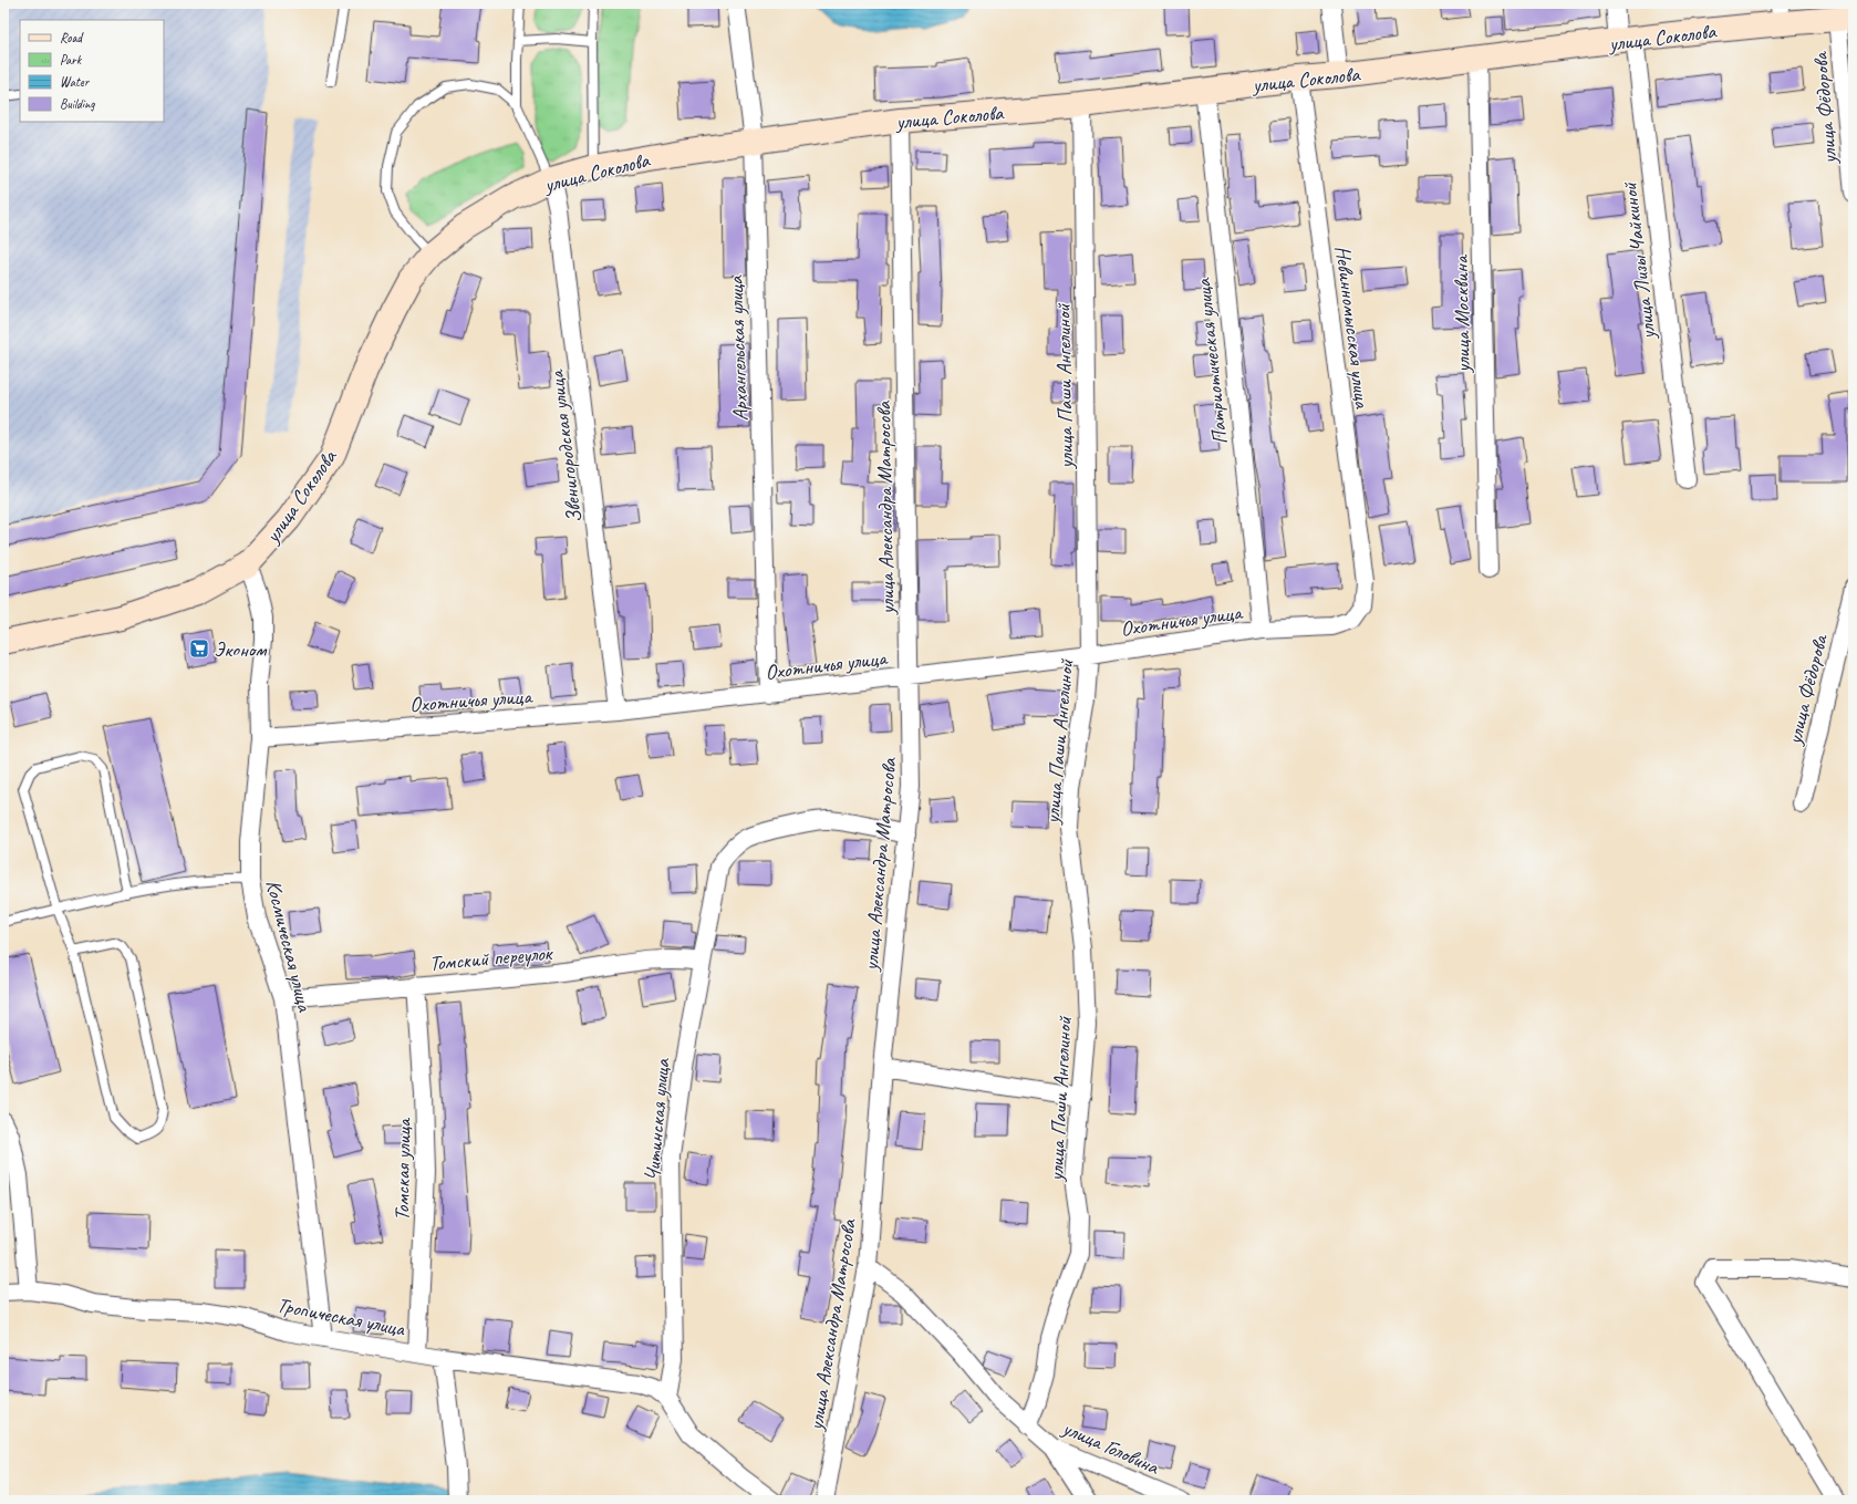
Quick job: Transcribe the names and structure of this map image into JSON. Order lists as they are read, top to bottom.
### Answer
{
  "streets": {
    "main road": ["улица Соколова"],
    "street": [
      "улица Фёдорова",
      "улица Лизы Чайкиной",
      "улица Москвина",
      "Невинномысская улица",
      "Архангельская улица",
      "Патриотическая улица",
      "улица Паши Ангелиной",
      "Звенигородская улица",
      "улица Александра Матросова",
      "Охотничья улица",
      "Космическая улица",
      "Томский переулок",
      "Читинская улица",
      "Томская улица",
      "Тропическая улица",
      "улица Головина"
    ]
  },
  "crossings": [
    ["улица Соколова", "улица Фёдорова"],
    ["улица Соколова", "улица Лизы Чайкиной"],
    ["улица Соколова", "улица Москвина"],
    ["улица Соколова", "Невинномысская улица"],
    ["улица Соколова", "Архангельская улица"],
    ["улица Соколова", "Патриотическая улица"],
    ["улица Соколова", "улица Паши Ангелиной"],
    ["улица Соколова", "Звенигородская улица"],
    ["улица Соколова", "улица Александра Матросова"],
    ["улица Соколова", "Космическая улица"],
    ["Невинномысская улица", "Охотничья улица"],
    ["Архангельская улица", "Охотничья улица"],
    ["Патриотическая улица", "Охотничья улица"],
    ["улица Паши Ангелиной", "Охотничья улица"],
    ["улица Паши Ангелиной", "улица Головина"],
    ["Звенигородская улица", "Охотничья улица"],
    ["улица Александра Матросова", "Охотничья улица"],
    ["улица Александра Матросова", "Читинская улица"],
    ["улица Александра Матросова", "улица Головина"],
    ["Охотничья улица", "Космическая улица"],
    ["Космическая улица", "Томский переулок"],
    ["Космическая улица", "Тропическая улица"],
    ["Томский переулок", "Читинская улица"],
    ["Томский переулок", "Томская улица"],
    ["Читинская улица", "Тропическая улица"],
    ["Томская улица", "Тропическая улица"]
  ],
  "places": {
    "supermarket": ["Эконом"]
  },
  "legend": [
    "Road",
    "Park",
    "Water",
    "Building"
  ]
}
